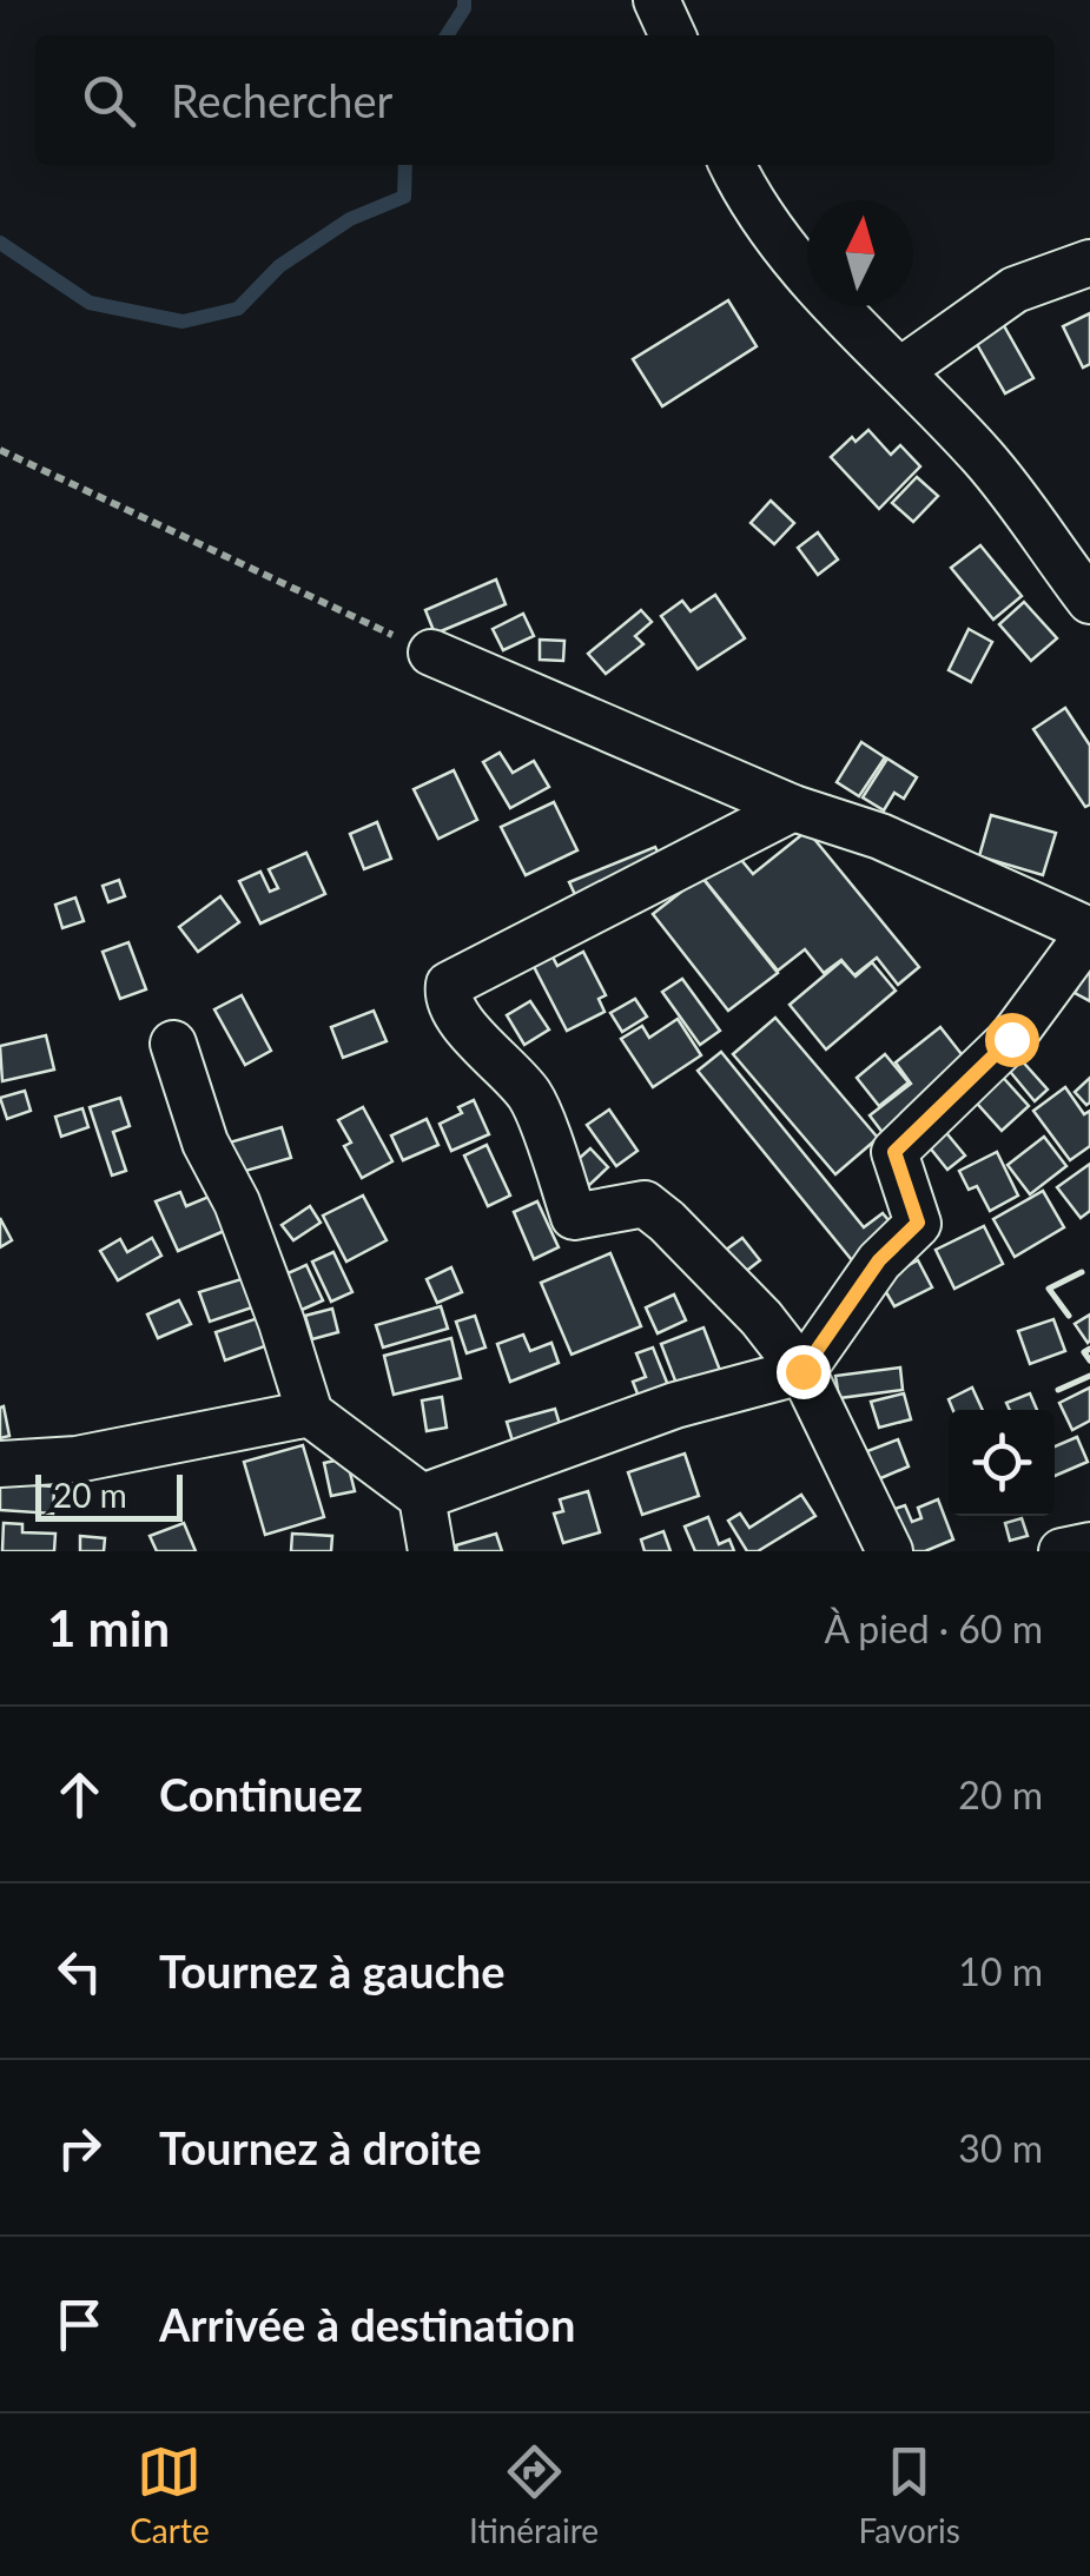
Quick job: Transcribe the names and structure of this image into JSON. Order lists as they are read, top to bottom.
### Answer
{
  "scale_bar": "20 m",
  "north": "top",
  "page": {
    "search": "Rechercher",
    "scale": "20 m",
    "heading": ["1 min", "À pied · 60 m"],
    "list": [
      ["Continuez", "20 m"],
      ["Tournez à gauche", "10 m"],
      ["Tournez à droite", "30 m"],
      "Arrivée à destination"
    ],
    "nav": ["Carte", "Itinéraire", "Favoris"]
  }
}
